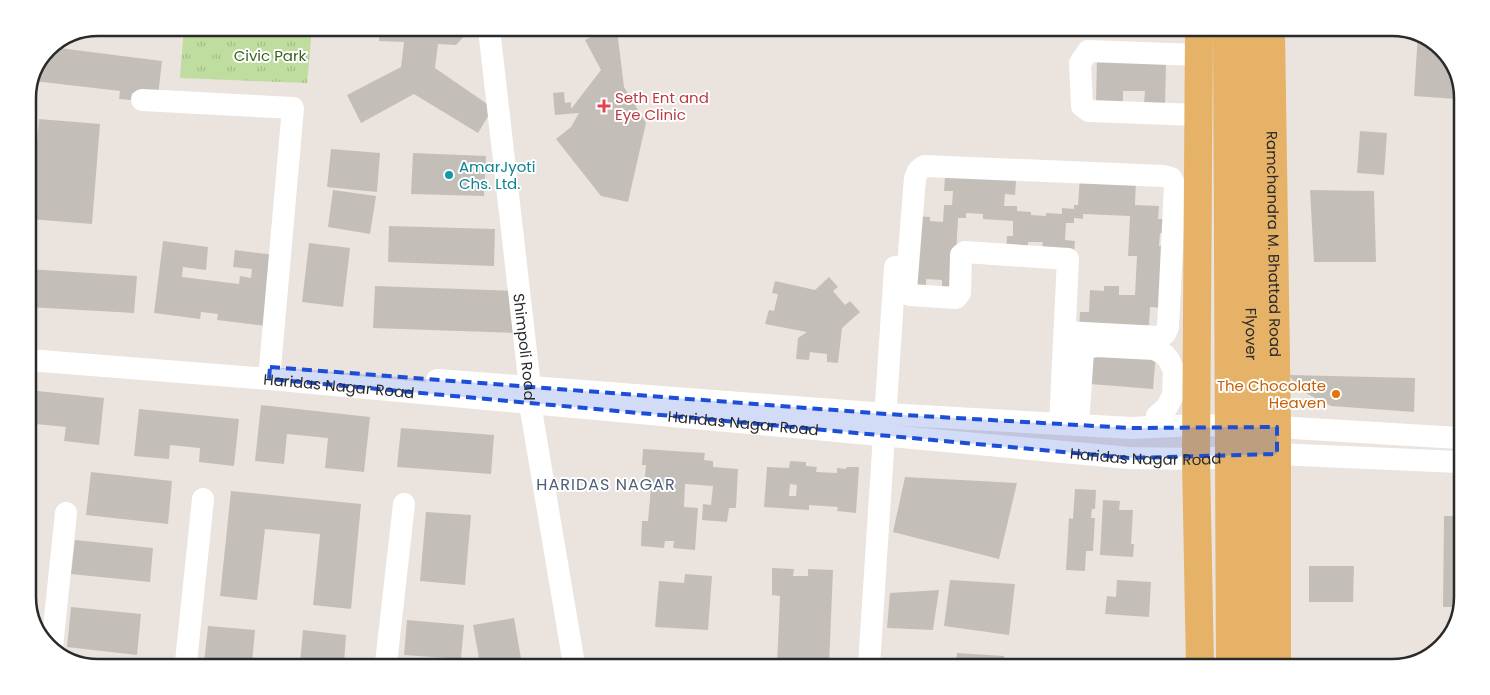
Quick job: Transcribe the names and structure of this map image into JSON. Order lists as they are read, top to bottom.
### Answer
{
  "streets": {
    "main road": ["Ramchandra M. Bhattad Road", "Flyover"],
    "street": ["Shimpoli Road", "Haridas Nagar Road"]
  },
  "crossings": [
    ["Ramchandra M. Bhattad Road", "Haridas Nagar Road"],
    ["Shimpoli Road", "Haridas Nagar Road"]
  ],
  "districts": ["HARIDAS NAGAR"],
  "parks": ["Civic Park"],
  "places": {
    "health": ["Seth Ent and Eye Clinic"],
    "other": ["AmarJyoti Chs. Ltd.", "The Chocolate Heaven"]
  }
}
